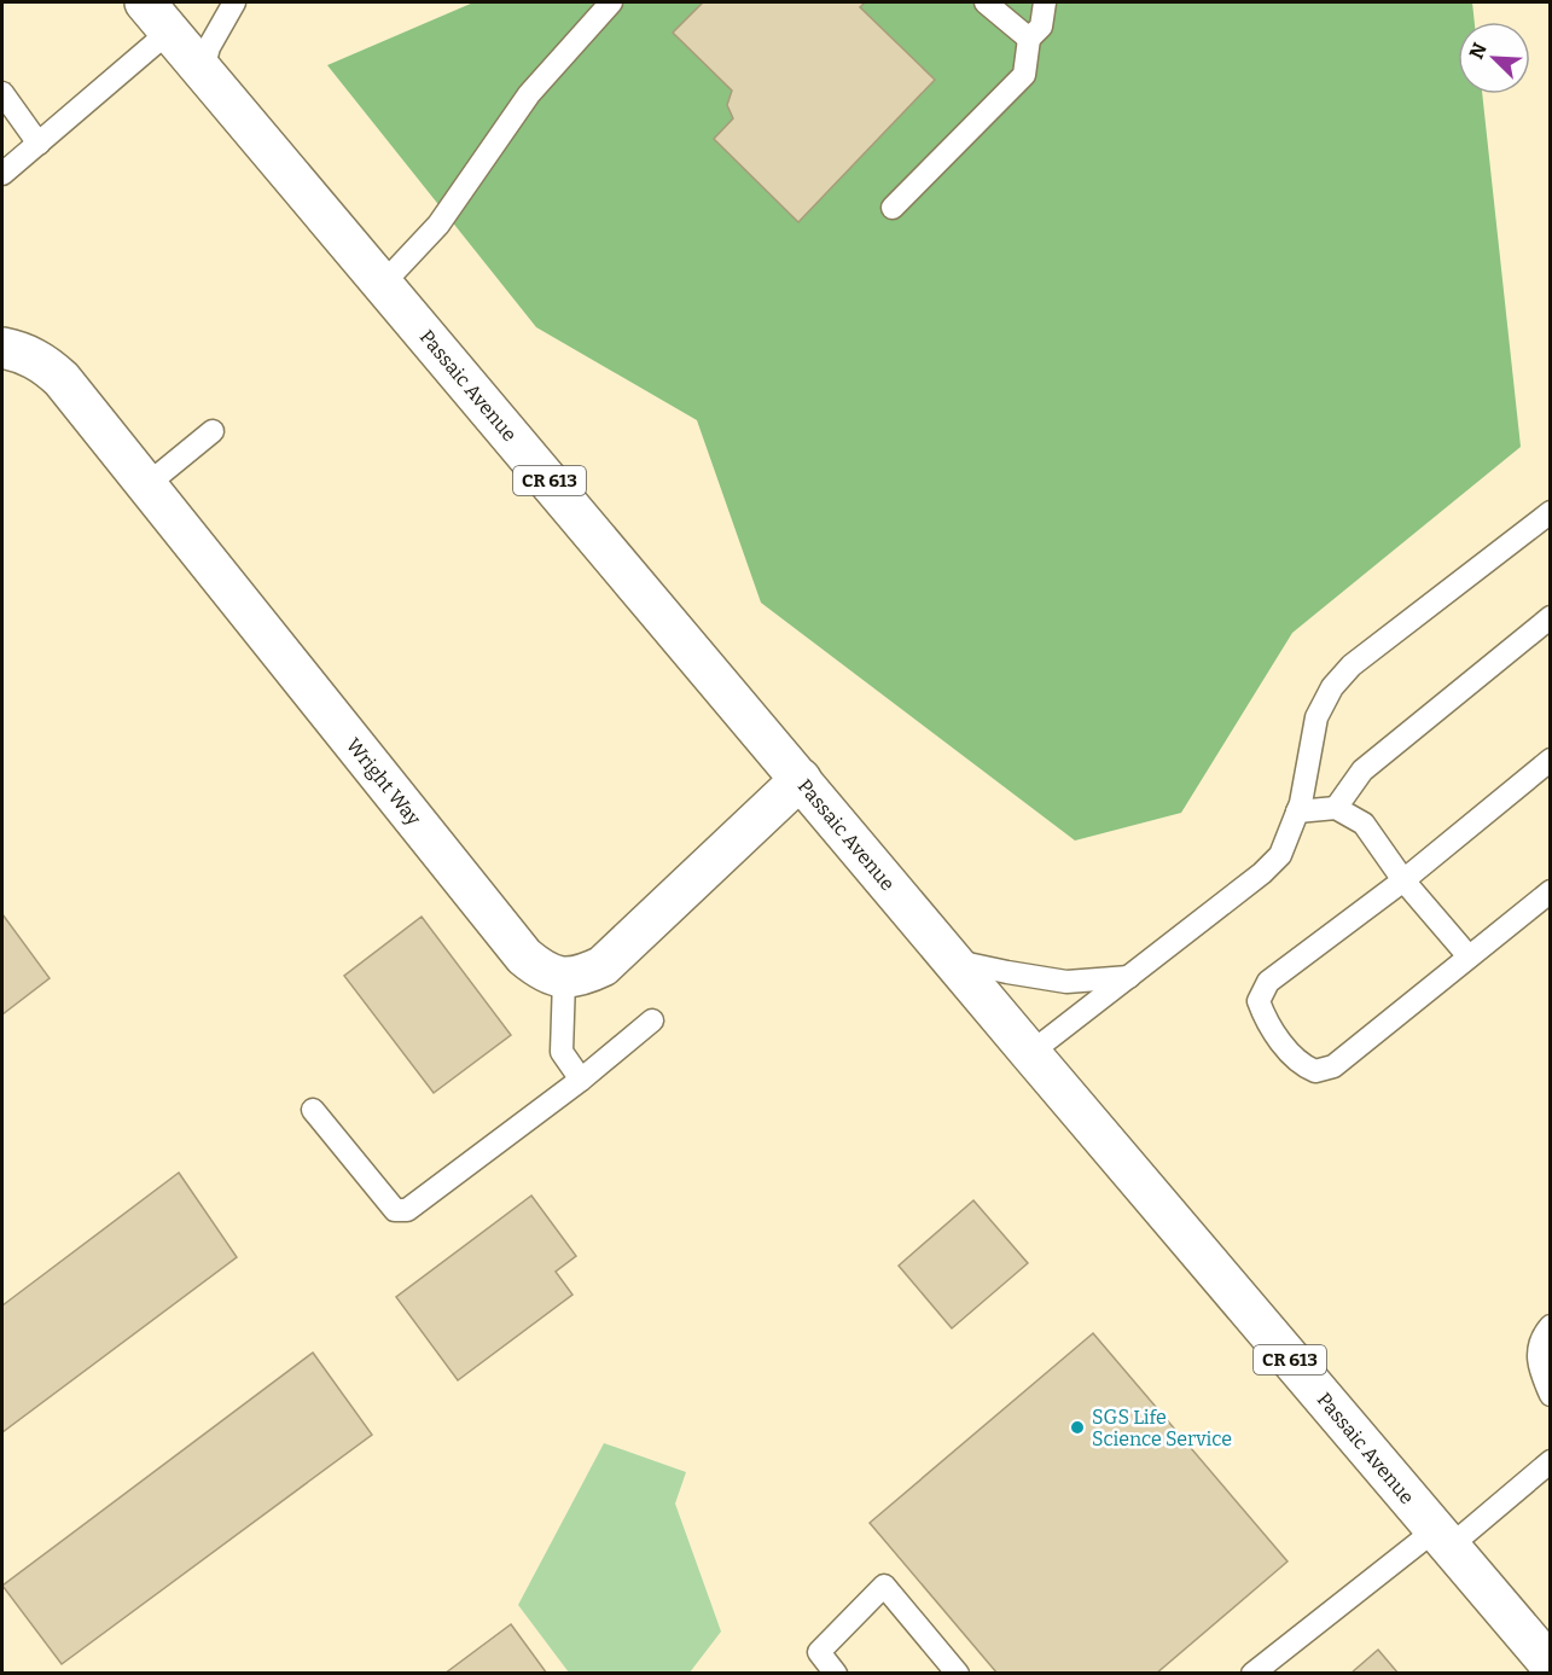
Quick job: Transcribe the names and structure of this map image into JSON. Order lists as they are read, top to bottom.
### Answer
{
  "streets": {
    "main road": ["Passaic Avenue", "CR 613", "Wright Way"]
  },
  "places": ["SGS Life Science Service"],
  "north": "top left"
}
